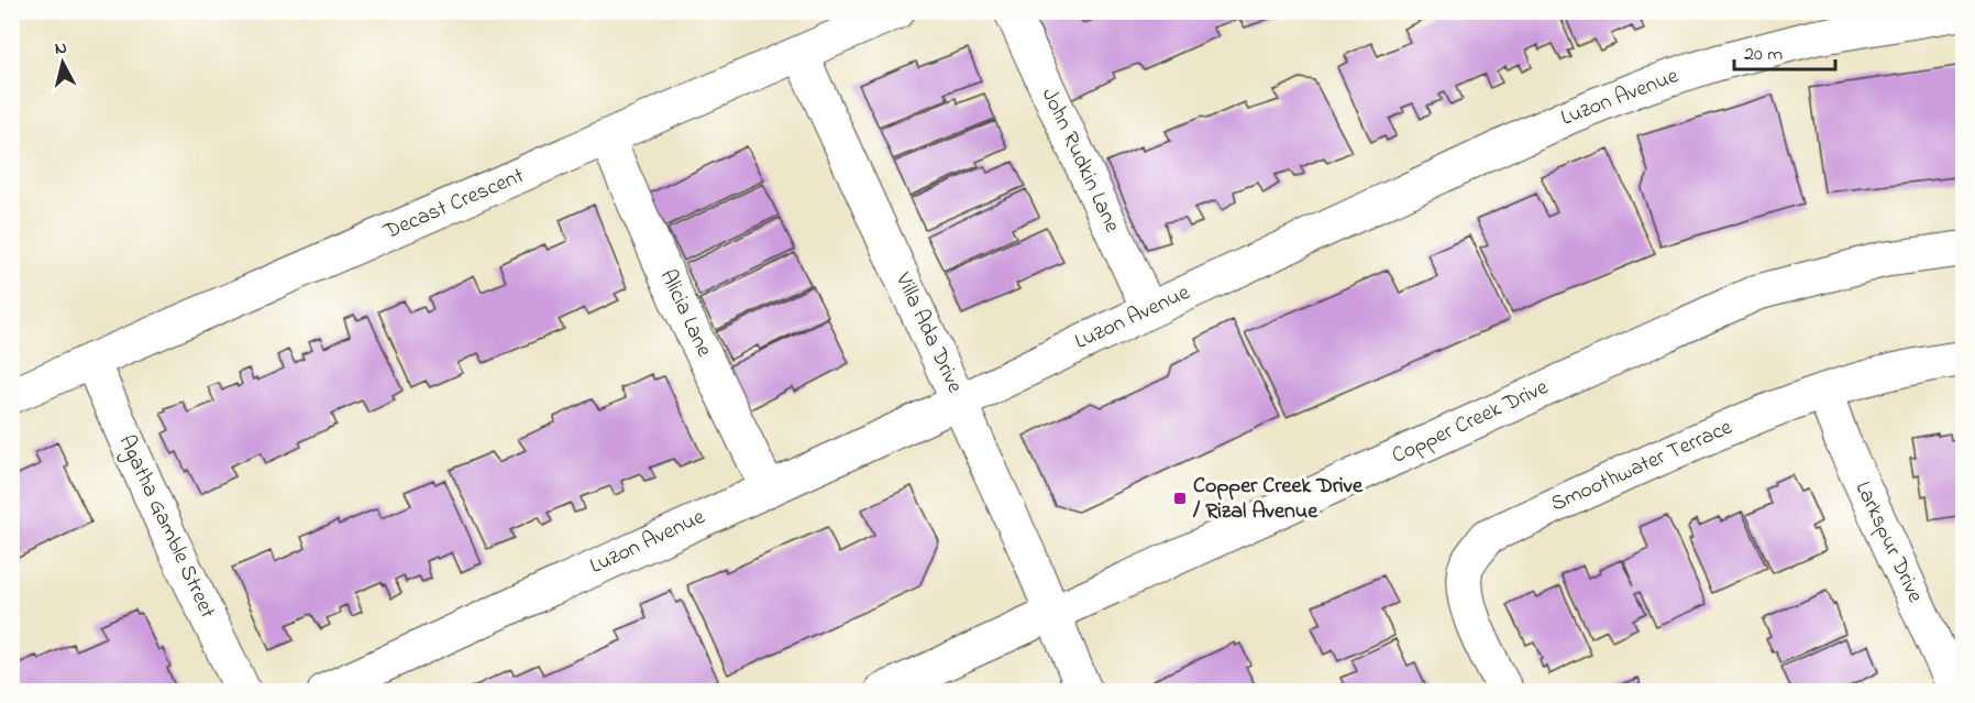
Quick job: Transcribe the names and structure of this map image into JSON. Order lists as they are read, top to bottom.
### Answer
{
  "streets": {
    "street": [
      "Luzon Avenue",
      "John Rudkin Lane",
      "Decast Crescent",
      "Alicia Lane",
      "Villa Ada Drive",
      "Copper Creek Drive",
      "Smoothwater Terrace",
      "Agatha Gamble Street",
      "Larkspur Drive"
    ]
  },
  "crossings": [
    ["Luzon Avenue", "John Rudkin Lane"],
    ["Luzon Avenue", "Alicia Lane"],
    ["Luzon Avenue", "Villa Ada Drive"],
    ["Decast Crescent", "Alicia Lane"],
    ["Decast Crescent", "Villa Ada Drive"],
    ["Decast Crescent", "Agatha Gamble Street"],
    ["Villa Ada Drive", "Copper Creek Drive"],
    ["Smoothwater Terrace", "Larkspur Drive"]
  ],
  "places": {
    "transit": ["Copper Creek Drive / Rizal Avenue"]
  },
  "scale_bar": "20 m",
  "north": "top"
}
